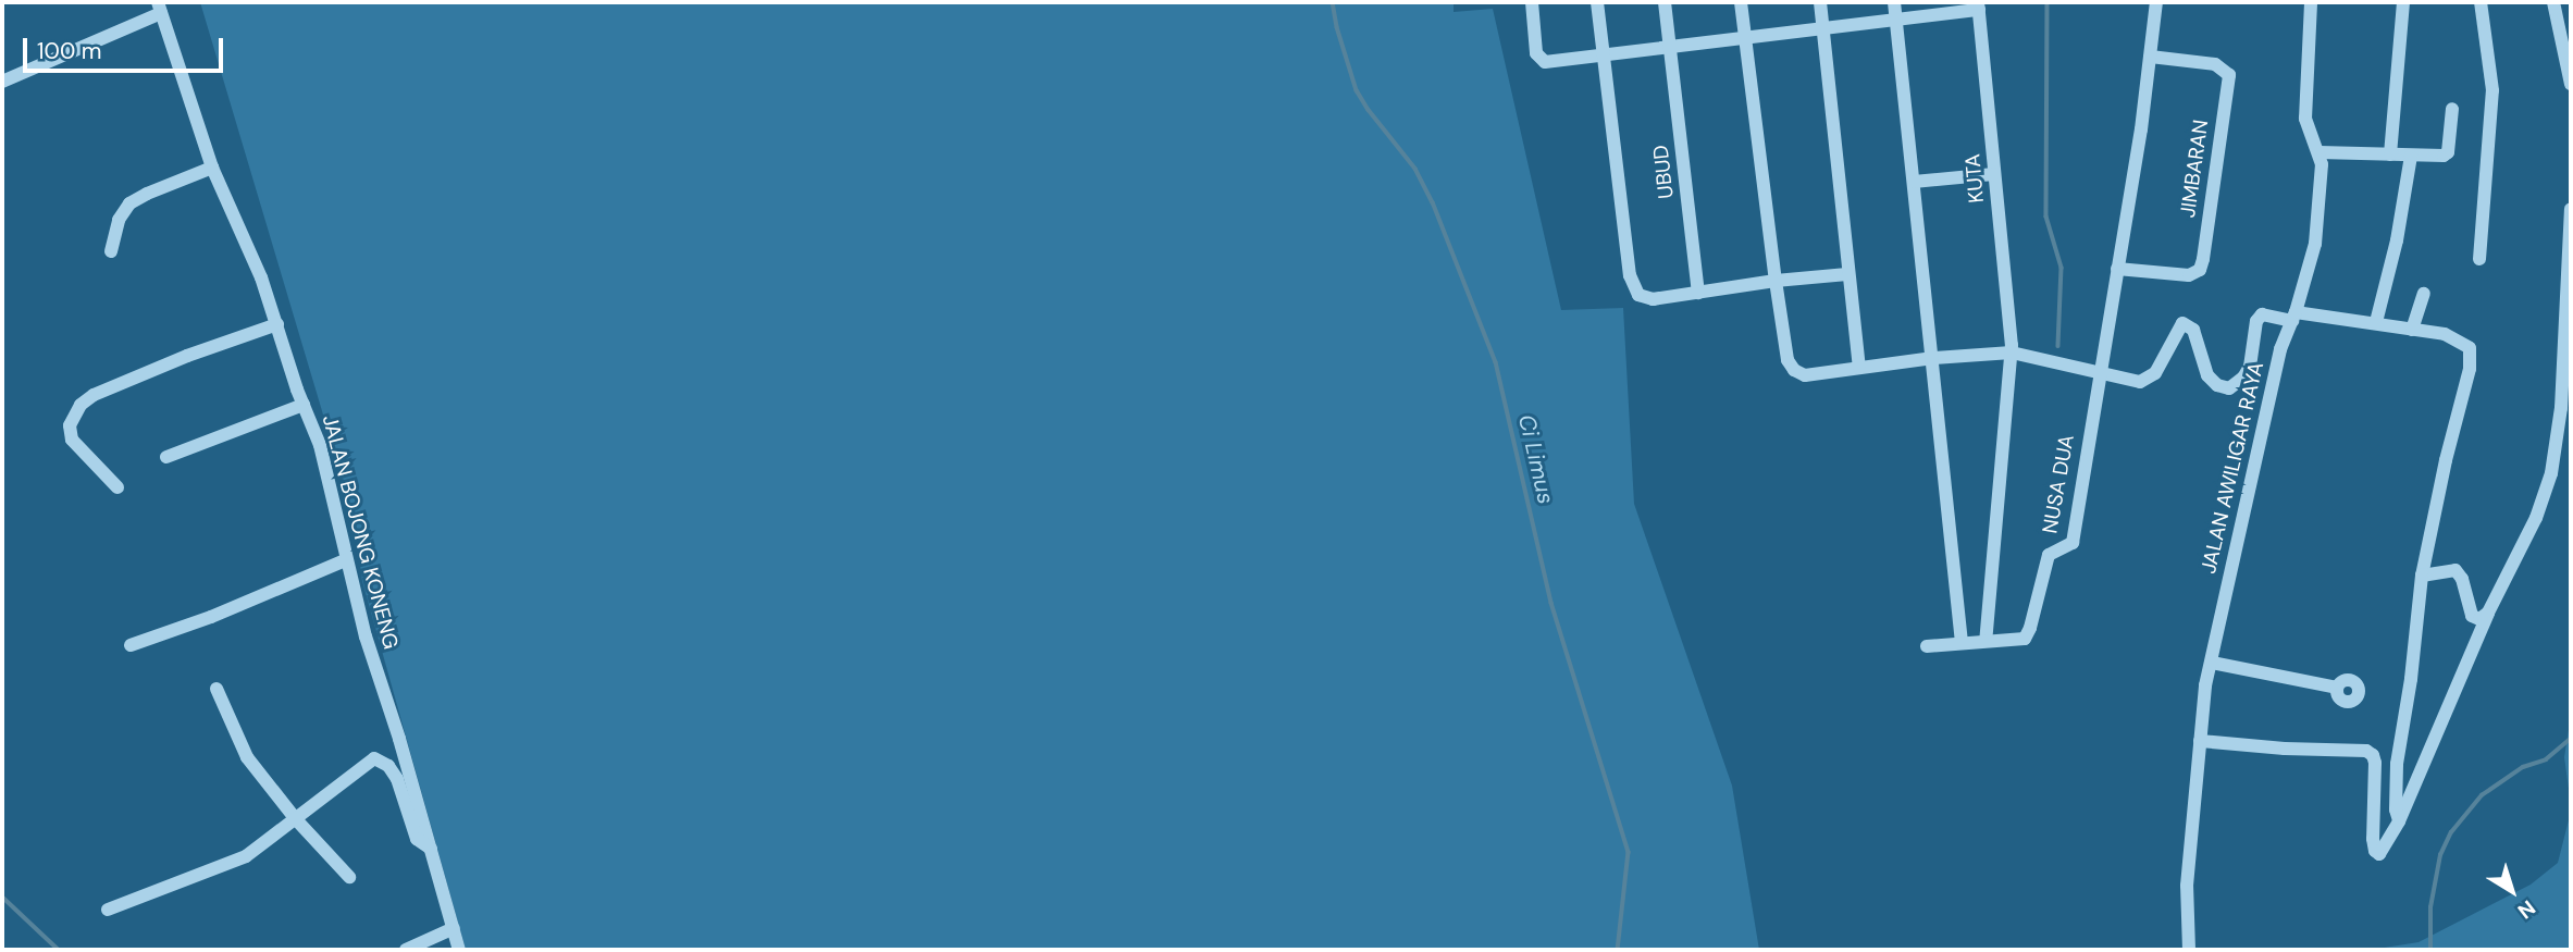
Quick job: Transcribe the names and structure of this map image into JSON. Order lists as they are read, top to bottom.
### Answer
{
  "streets": {
    "street": [
      "JIMBARAN",
      "UBUD",
      "KUTA",
      "JALAN AWILIGAR RAYA",
      "NUSA DUA",
      "JALAN BOJONG KONENG"
    ]
  },
  "water": ["Ci Limus"],
  "scale_bar": "100 m",
  "north": "bottom right"
}
